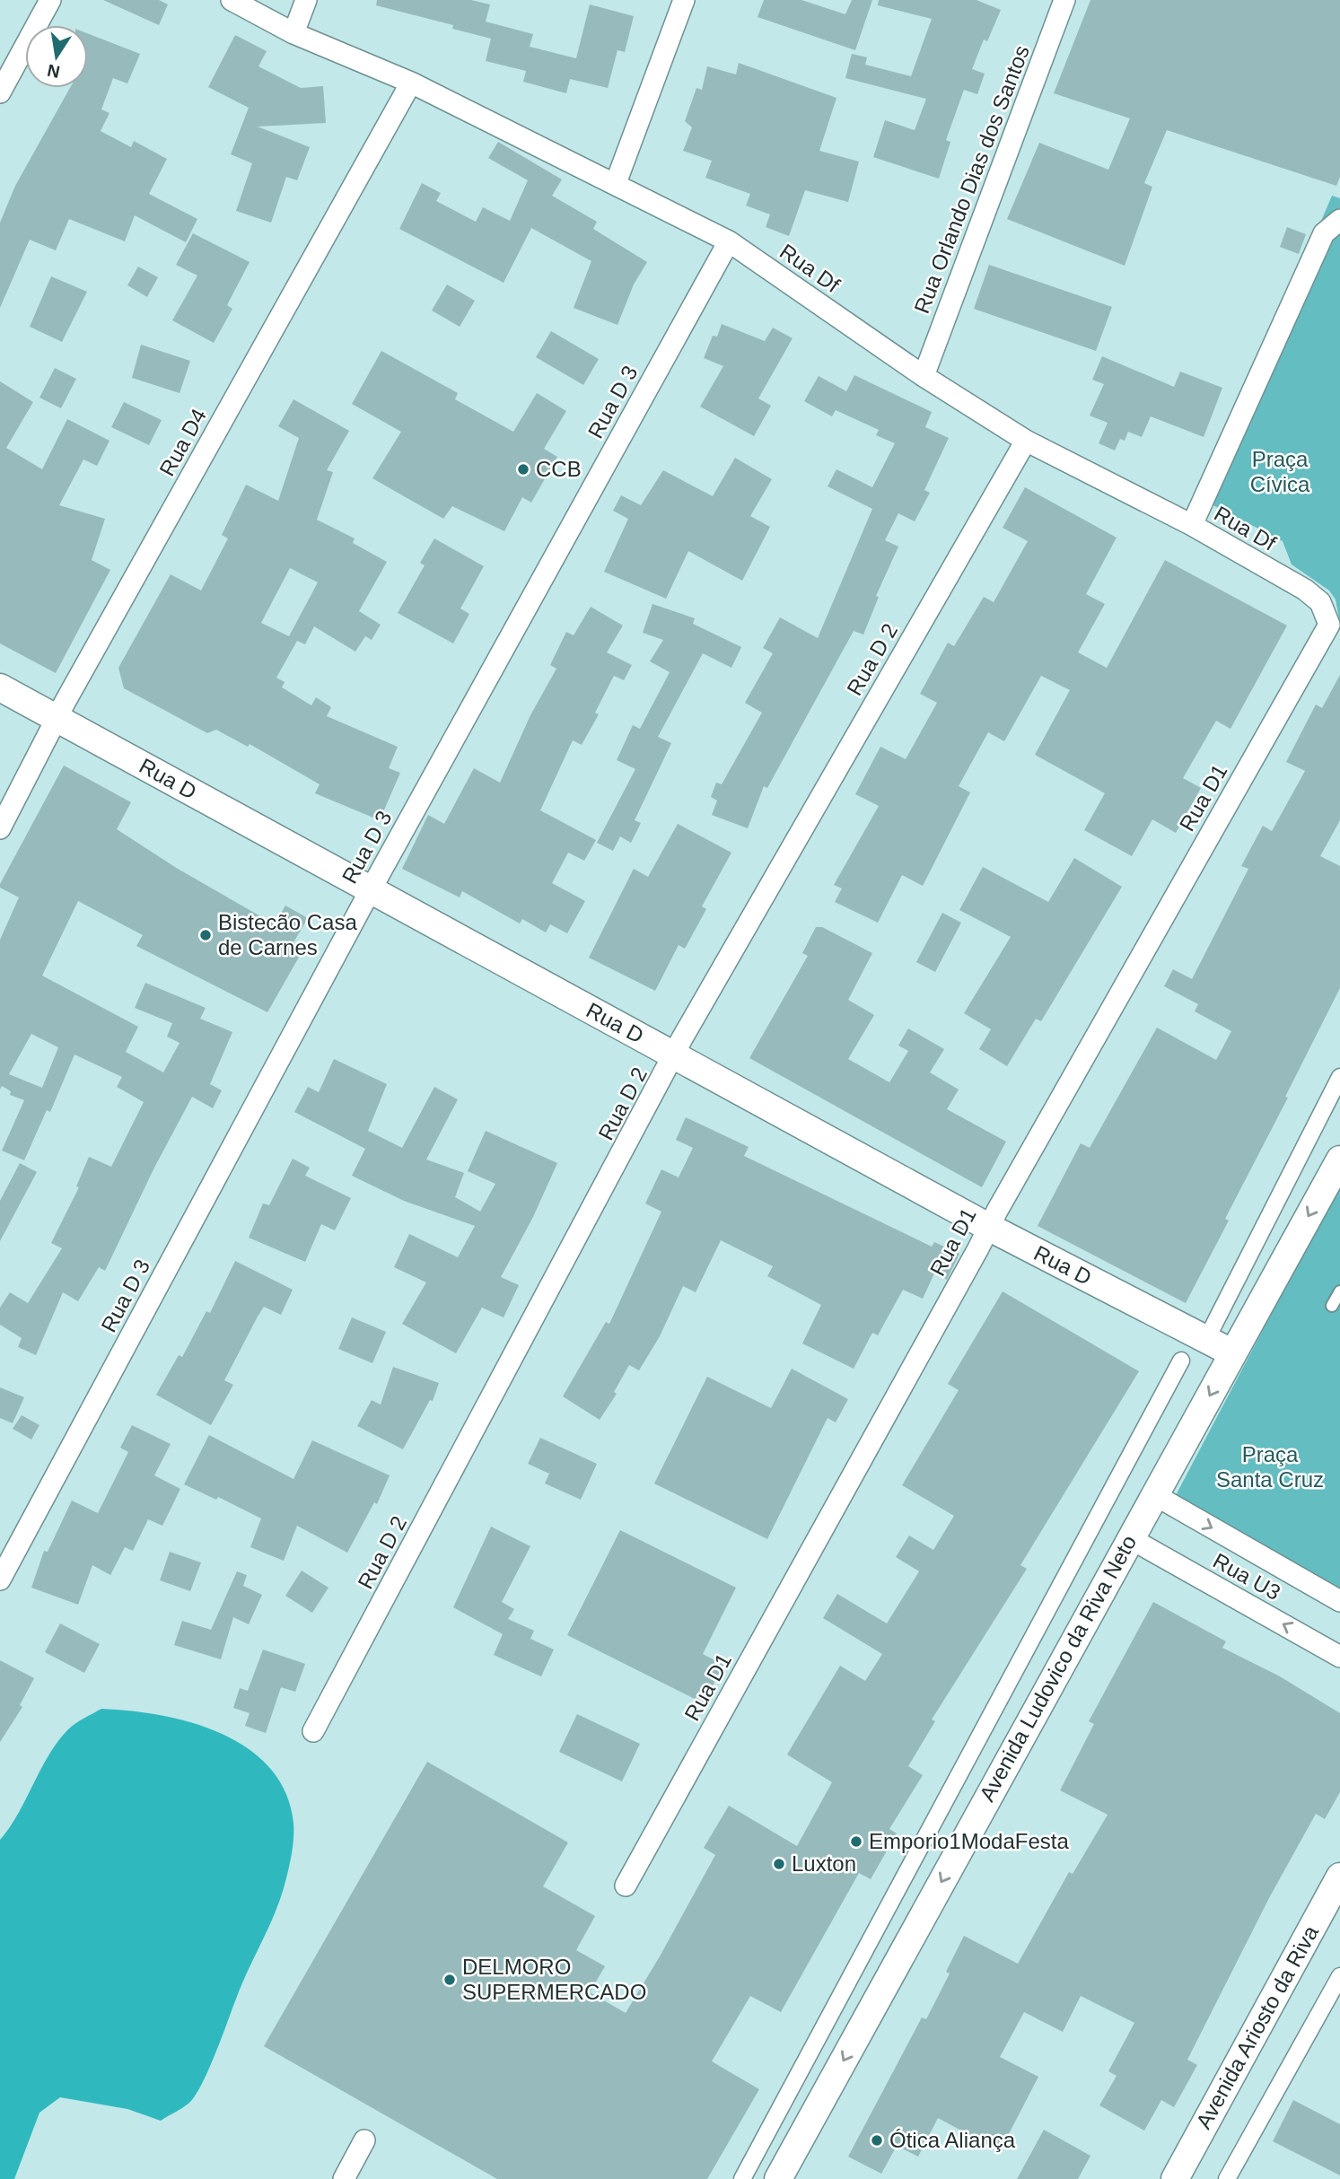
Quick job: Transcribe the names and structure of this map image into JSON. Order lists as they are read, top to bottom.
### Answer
{
  "streets": {
    "street": [
      "Rua Orlando Dias dos Santos",
      "Rua Df",
      "Rua D 3",
      "Rua D4",
      "Rua D 2",
      "Rua D",
      "Rua D1",
      "Rua U3",
      "Avenida Ludovico da Riva Neto",
      "Avenida Ariosto da Riva"
    ]
  },
  "crossings": [
    ["Rua Orlando Dias dos Santos", "Rua Df"],
    ["Rua Df", "Rua D 3"],
    ["Rua Df", "Rua D4"],
    ["Rua Df", "Rua D 2"],
    ["Rua Df", "Rua D1"],
    ["Rua D 3", "Rua D"],
    ["Rua D4", "Rua D"],
    ["Rua D 2", "Rua D"],
    ["Rua D", "Rua D1"],
    ["Rua D", "Avenida Ludovico da Riva Neto"],
    ["Rua U3", "Avenida Ludovico da Riva Neto"]
  ],
  "parks": ["Praça Cívica", "Praça Santa Cruz"],
  "places": [
    "CCB",
    "Bistecão Casa de Carnes",
    "Emporio1ModaFesta",
    "Luxton",
    "DELMORO SUPERMERCADO",
    "Ótica Aliança"
  ],
  "north": "bottom"
}
